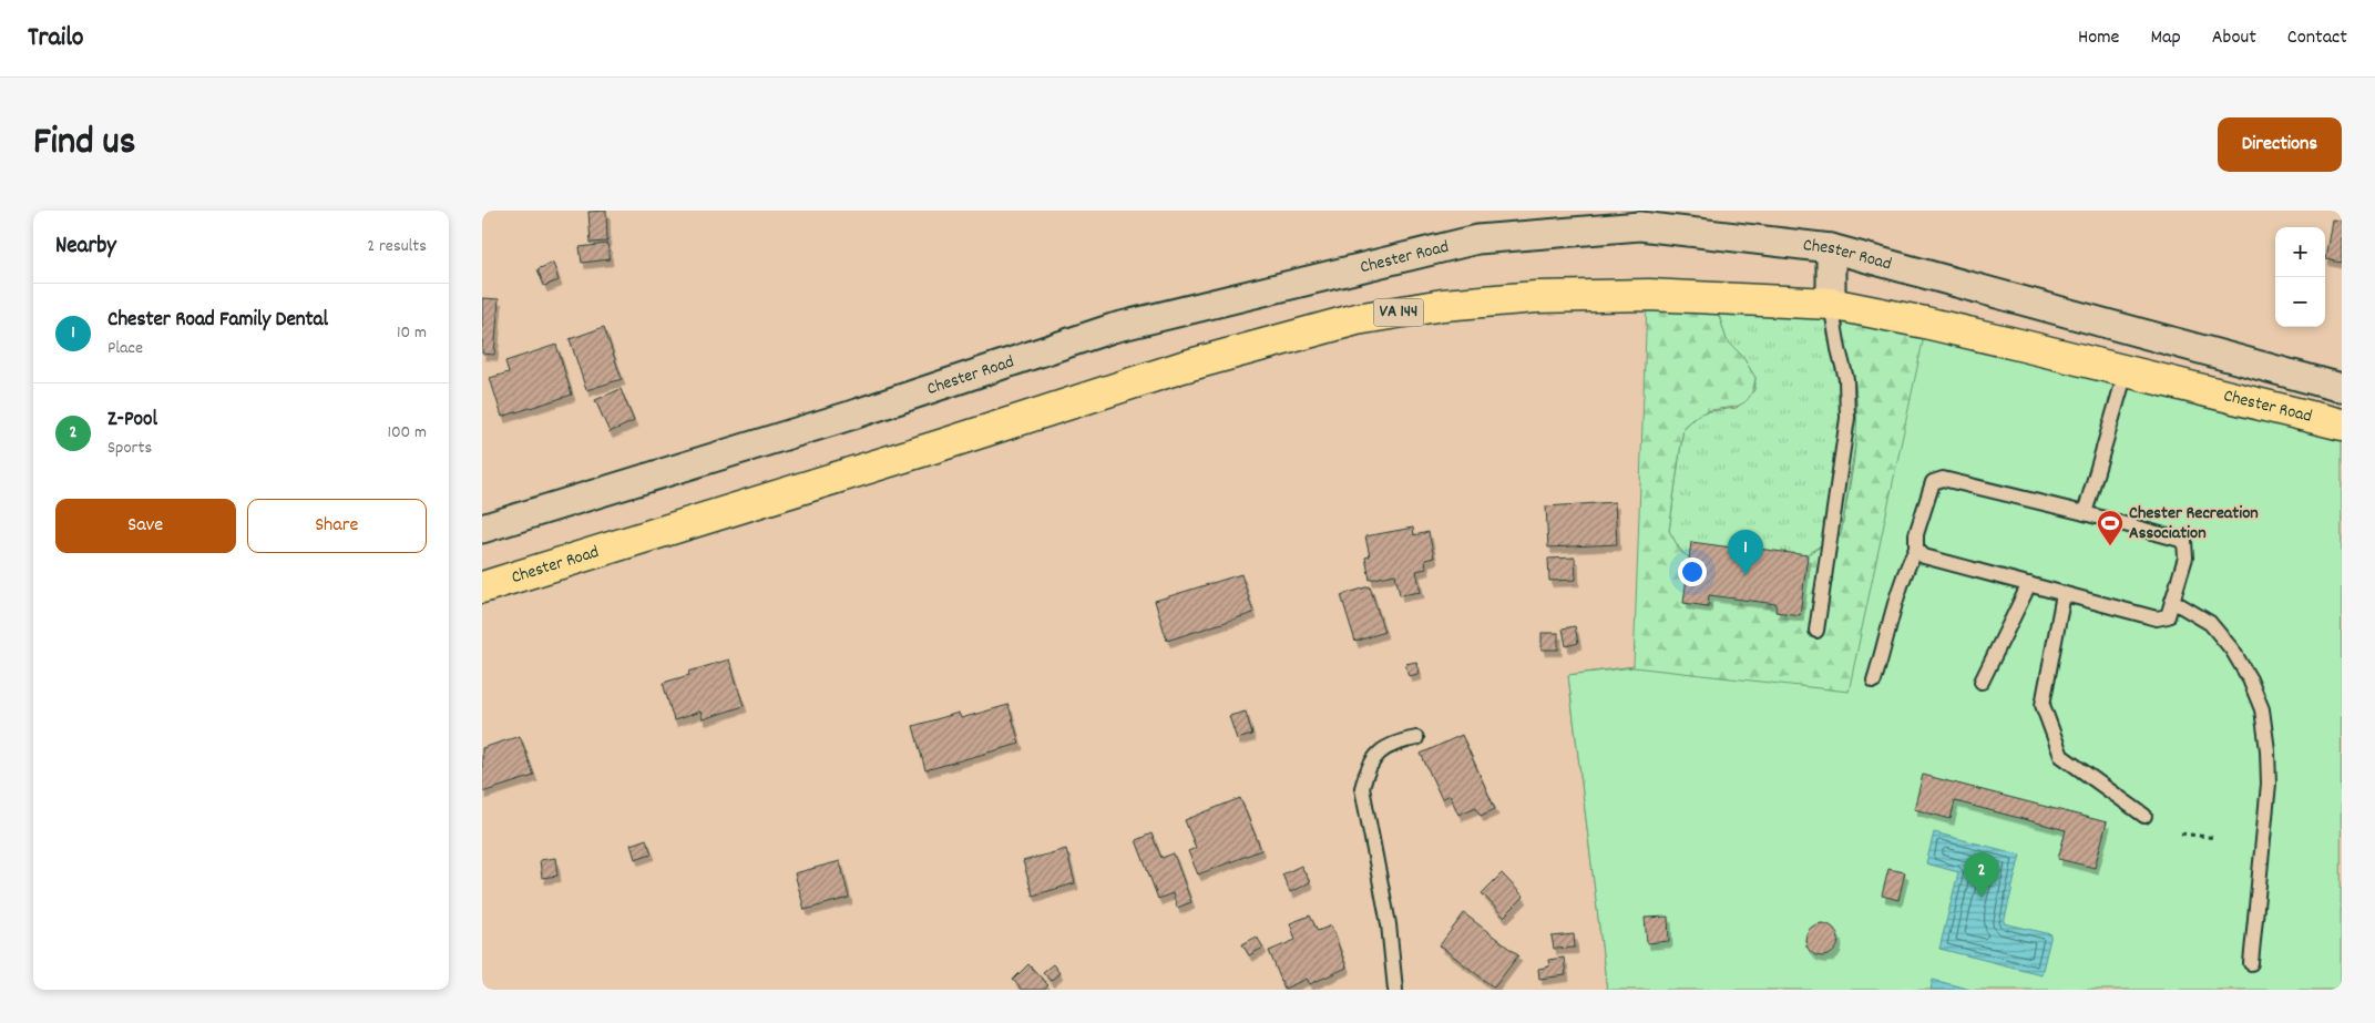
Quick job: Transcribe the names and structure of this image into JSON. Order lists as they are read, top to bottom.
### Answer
{
  "streets": {
    "main road": ["Chester Road", "VA 144"]
  },
  "places": {
    "sports": ["Chester Recreation Association"]
  },
  "page": {
    "header": "Trailo",
    "nav": [
      "Home",
      "Map",
      "About",
      "Contact"
    ],
    "title": "Find us",
    "buttons": [
      "Directions",
      ["Save", "Share"]
    ],
    "heading": ["Nearby", "2 results"],
    "map_buttons": ["+", "−"],
    "list": [
      {
        "mark": "1",
        "name": "Chester Road Family Dental",
        "note": "Place",
        "value": "10 m"
      },
      {
        "mark": "2",
        "name": "Z-Pool",
        "note": "Sports",
        "value": "100 m"
      }
    ],
    "pins": ["1", "2"]
  }
}
